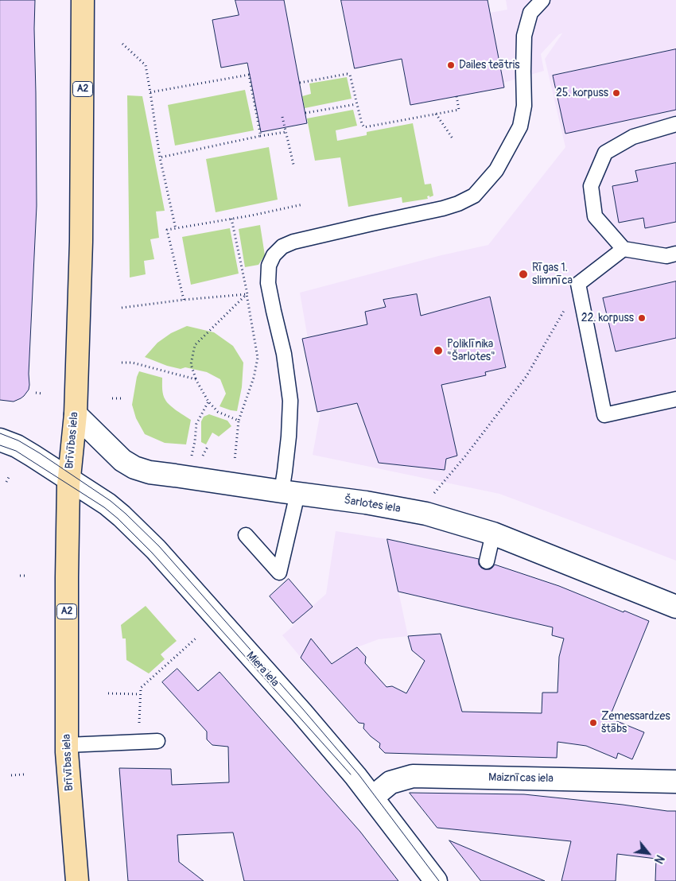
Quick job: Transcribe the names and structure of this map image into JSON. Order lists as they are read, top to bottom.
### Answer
{
  "streets": {
    "highway": ["A2", "Brīvības iela"],
    "street": ["Šarlotes iela", "Miera iela", "Maiznīcas iela"]
  },
  "crossings": [
    ["Brīvības iela", "Šarlotes iela"],
    ["Brīvības iela", "Miera iela"],
    ["Miera iela", "Maiznīcas iela"]
  ],
  "places": [
    "Dailes teātris",
    "25. korpuss",
    "Rīgas 1. slimnīca",
    "22. korpuss",
    "Poliklīnika \"Šarlotes\"",
    "Zemessardzes štābs"
  ],
  "north": "bottom right"
}
